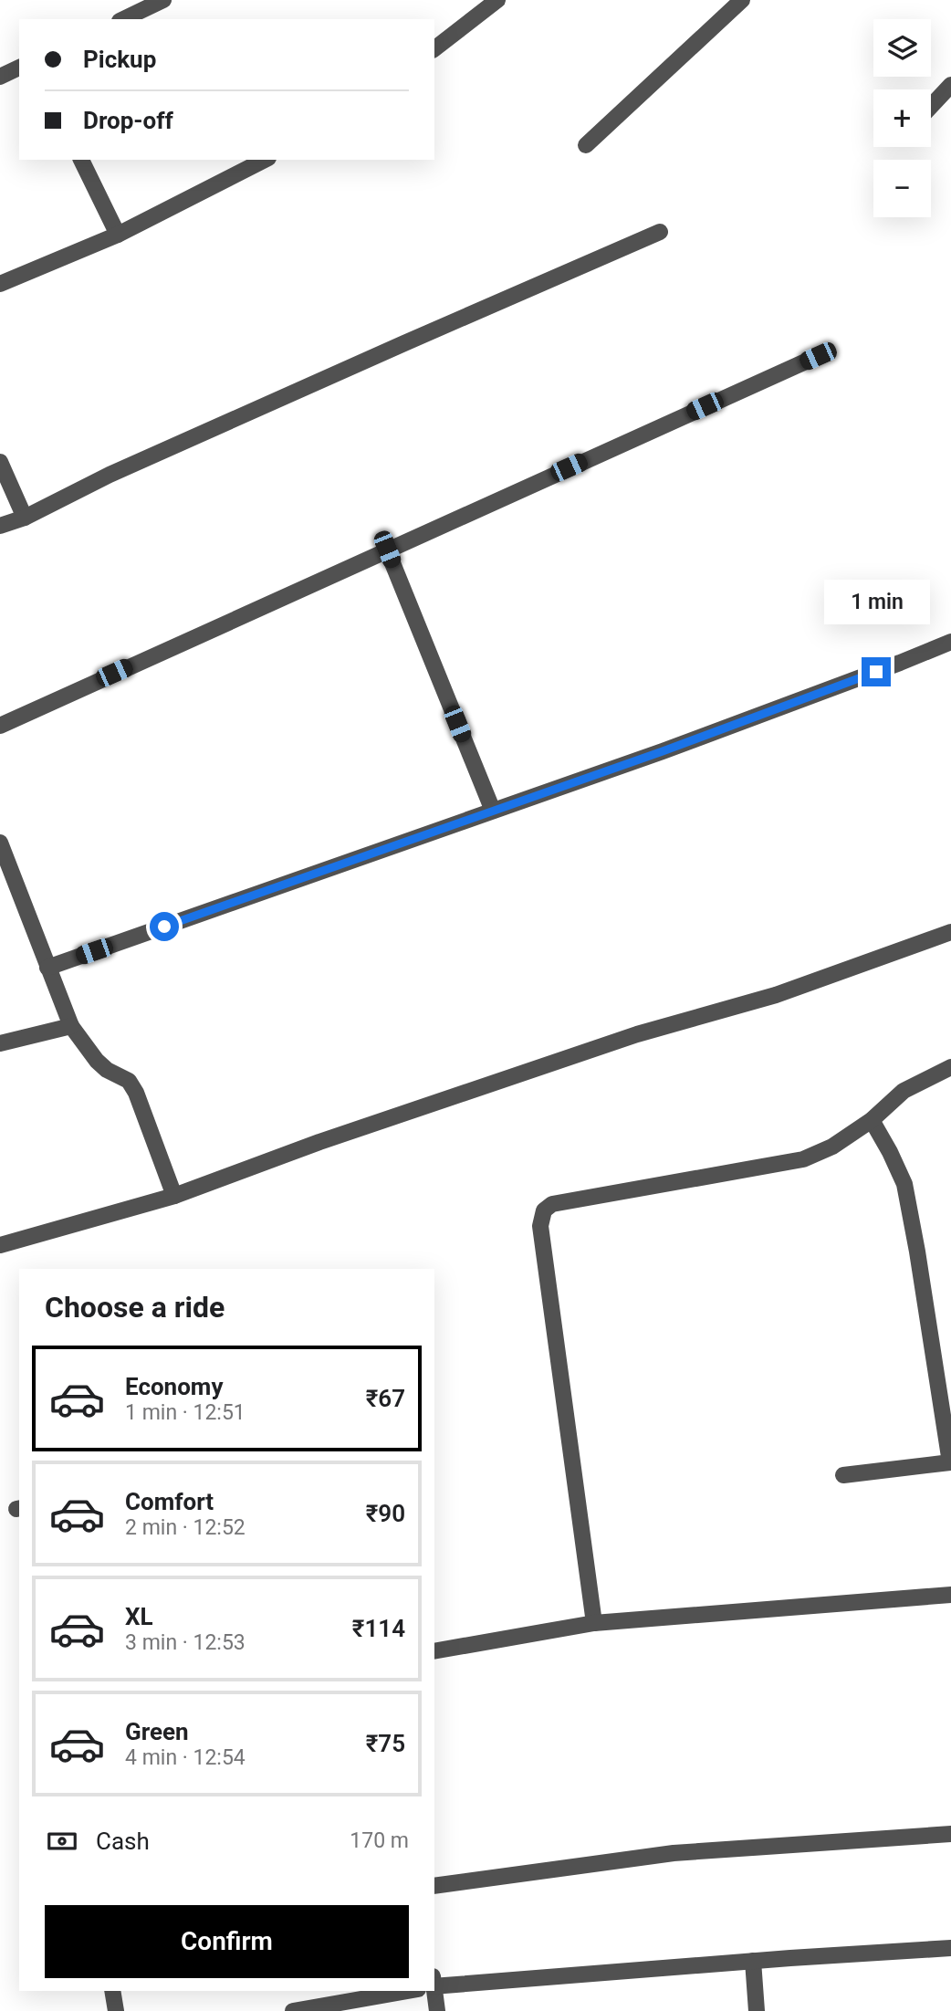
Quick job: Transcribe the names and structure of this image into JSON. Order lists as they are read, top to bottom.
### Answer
{
  "page": {
    "map_buttons": ["+", "−"],
    "banner": ["Pickup", "Drop-off"],
    "bubble": "1 min",
    "heading": "Choose a ride",
    "list": [
      {
        "name": "Economy",
        "note": "1 min · 12:51",
        "value": "₹67"
      },
      {
        "name": "Comfort",
        "note": "2 min · 12:52",
        "value": "₹90"
      },
      {
        "name": "XL",
        "note": "3 min · 12:53",
        "value": "₹114"
      },
      {
        "name": "Green",
        "note": "4 min · 12:54",
        "value": "₹75"
      }
    ],
    "pay": ["Cash", "170 m"],
    "buttons": "Confirm"
  }
}
